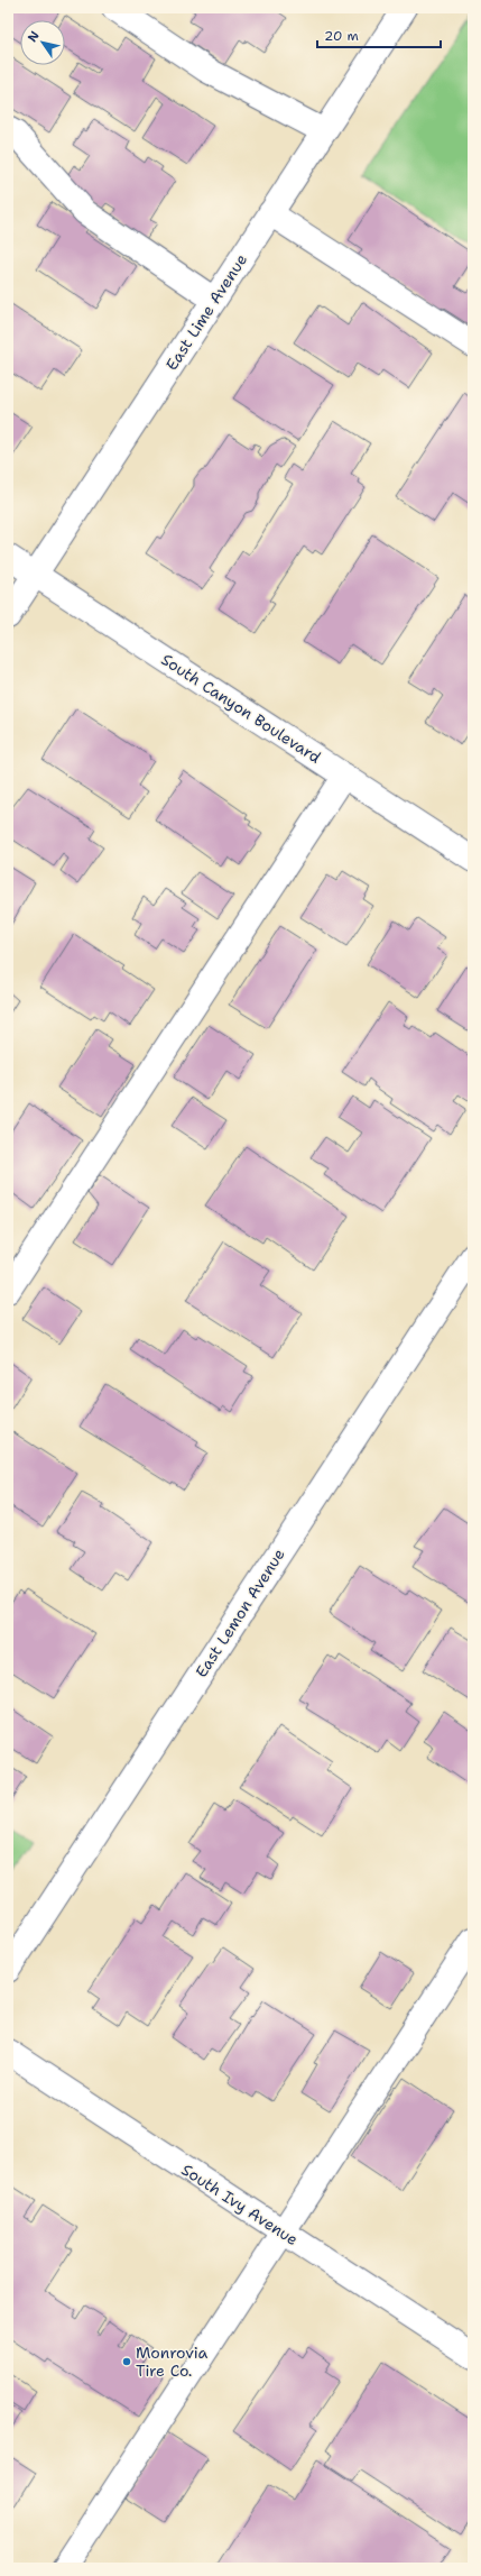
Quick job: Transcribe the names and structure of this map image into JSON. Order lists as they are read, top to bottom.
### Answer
{
  "streets": {
    "street": [
      "East Lime Avenue",
      "South Canyon Boulevard",
      "East Lemon Avenue",
      "South Ivy Avenue"
    ]
  },
  "crossings": [
    ["East Lime Avenue", "South Canyon Boulevard"]
  ],
  "places": ["Monrovia Tire Co."],
  "scale_bar": "20 m",
  "north": "top left"
}
